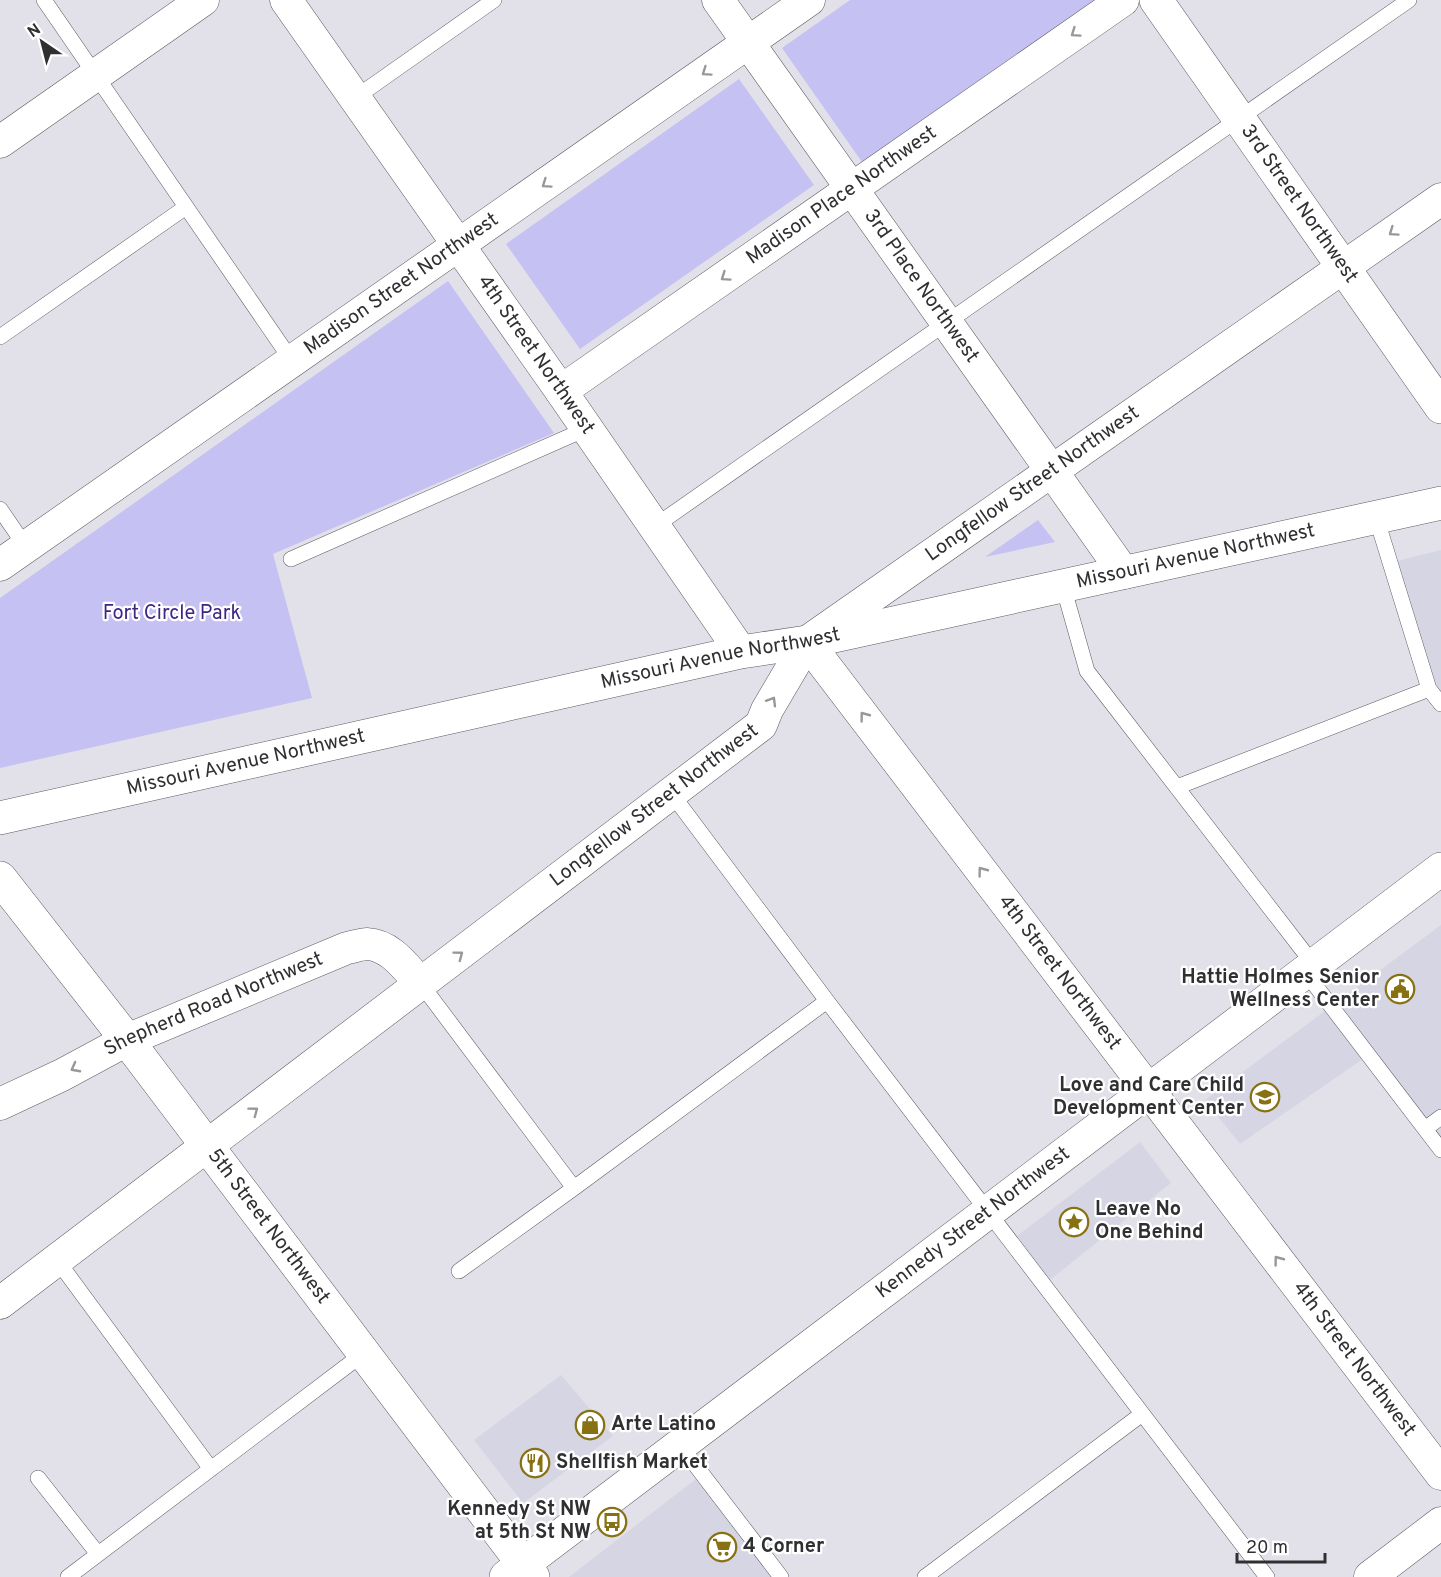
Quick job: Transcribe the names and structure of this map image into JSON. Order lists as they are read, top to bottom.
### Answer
{
  "streets": {
    "street": [
      "Madison Place Northwest",
      "3rd Street Northwest",
      "Madison Street Northwest",
      "3rd Place Northwest",
      "4th Street Northwest",
      "Longfellow Street Northwest",
      "Missouri Avenue Northwest",
      "Shepherd Road Northwest",
      "Kennedy Street Northwest",
      "5th Street Northwest"
    ]
  },
  "crossings": [
    ["Madison Place Northwest", "3rd Place Northwest"],
    ["Madison Place Northwest", "4th Street Northwest"],
    ["3rd Street Northwest", "Longfellow Street Northwest"],
    ["Madison Street Northwest", "3rd Place Northwest"],
    ["Madison Street Northwest", "4th Street Northwest"],
    ["3rd Place Northwest", "Longfellow Street Northwest"],
    ["3rd Place Northwest", "Missouri Avenue Northwest"],
    ["4th Street Northwest", "Longfellow Street Northwest"],
    ["4th Street Northwest", "Missouri Avenue Northwest"],
    ["4th Street Northwest", "Kennedy Street Northwest"],
    ["Longfellow Street Northwest", "Missouri Avenue Northwest"],
    ["Longfellow Street Northwest", "Shepherd Road Northwest"],
    ["Longfellow Street Northwest", "5th Street Northwest"],
    ["Shepherd Road Northwest", "5th Street Northwest"],
    ["Kennedy Street Northwest", "5th Street Northwest"]
  ],
  "one_way": ["Madison Place Northwest", "Madison Street Northwest", "4th Street Northwest"],
  "parks": ["Fort Circle Park"],
  "places": {
    "public building": ["Hattie Holmes Senior Wellness Center"],
    "school or university": ["Love and Care Child Development Center"],
    "place": ["Leave No One Behind"],
    "shop": ["Arte Latino"],
    "restaurant": ["Shellfish Market"],
    "bus stop": ["Kennedy St NW at 5th St NW"],
    "supermarket": ["4 Corner"]
  },
  "scale_bar": "20 m",
  "north": "top left"
}
